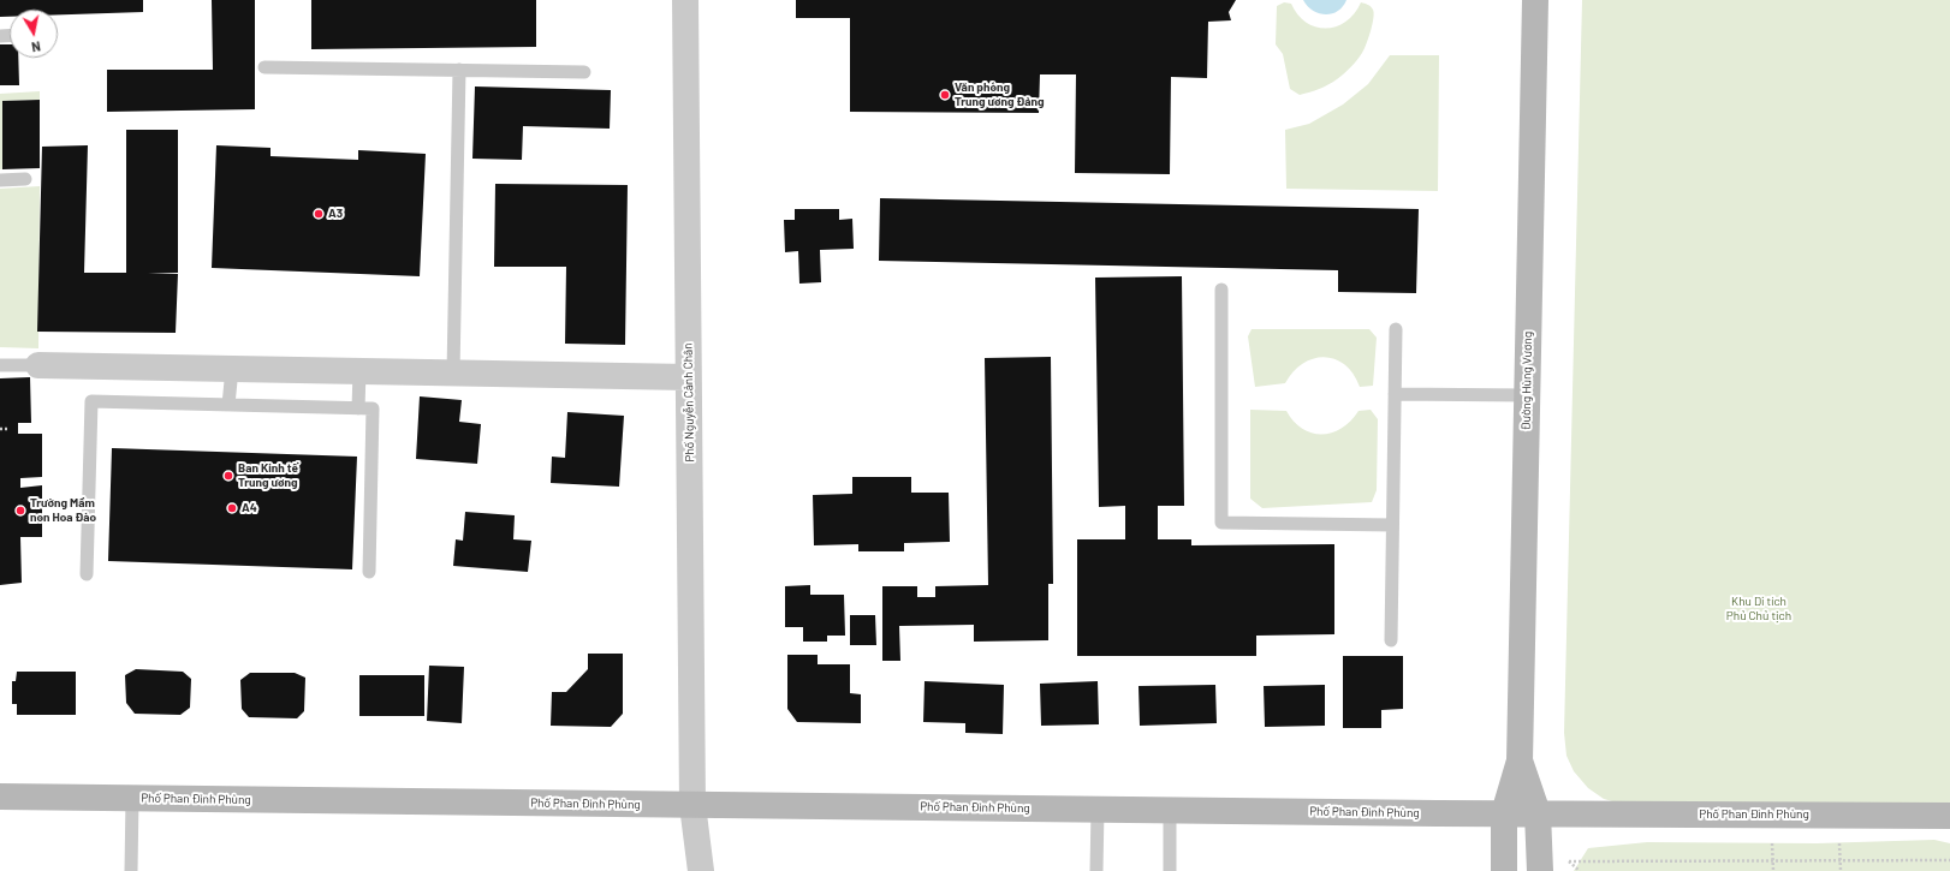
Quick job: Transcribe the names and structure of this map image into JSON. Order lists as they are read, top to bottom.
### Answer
{
  "streets": {
    "main road": ["Đường Hùng Vương", "Phố Phan Đình Phùng"],
    "street": ["Phố Nguyễn Cảnh Chân"]
  },
  "crossings": [
    ["Đường Hùng Vương", "Phố Phan Đình Phùng"],
    ["Phố Nguyễn Cảnh Chân", "Phố Phan Đình Phùng"]
  ],
  "parks": ["Khu Di tích Phủ Chủ tịch"],
  "places": [
    "Văn phòng Trung ương Đảng",
    "A3",
    "Ban Kinh tế Trung ương",
    "A4",
    "Trường Mầm non Hoa Đào"
  ],
  "north": "bottom"
}
